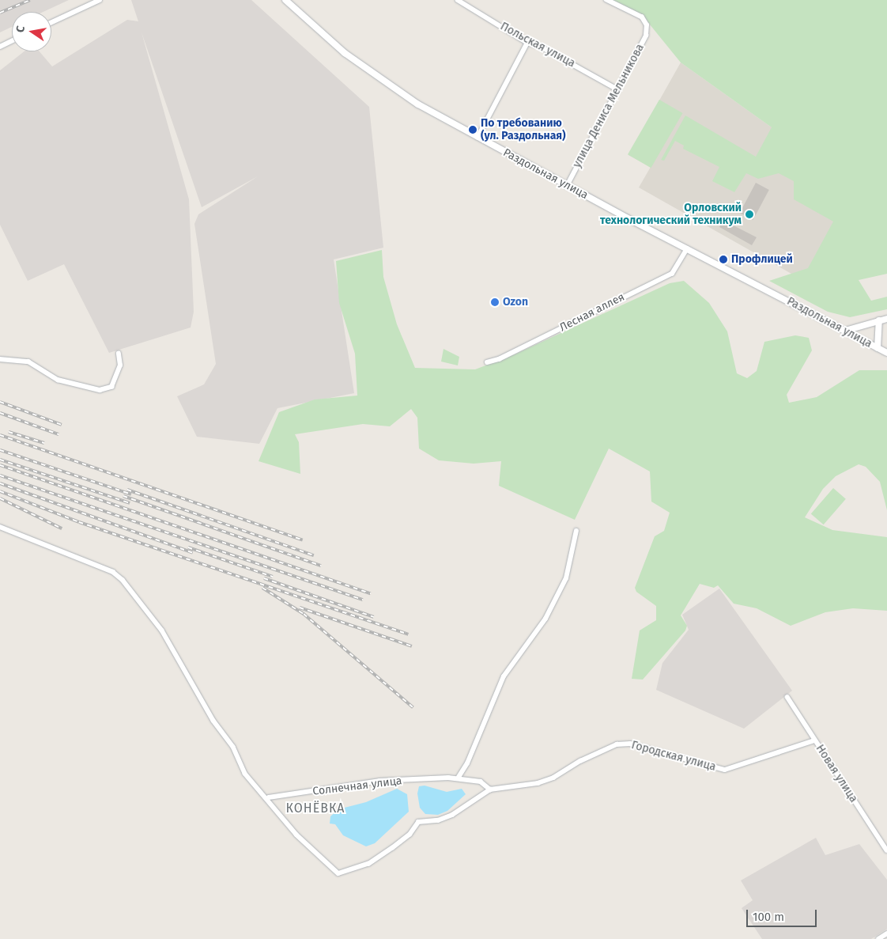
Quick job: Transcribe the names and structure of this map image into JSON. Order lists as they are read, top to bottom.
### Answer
{
  "streets": {
    "main road": ["Раздольная улица"],
    "street": [
      "Польская улица",
      "улица Дениса Мельникова",
      "Лесная аллея",
      "Городская улица",
      "Новая улица",
      "Солнечная улица"
    ]
  },
  "crossings": [
    ["Польская улица", "улица Дениса Мельникова"],
    ["улица Дениса Мельникова", "Раздольная улица"],
    ["Раздольная улица", "Лесная аллея"],
    ["Городская улица", "Новая улица"],
    ["Городская улица", "Солнечная улица"]
  ],
  "districts": ["КОНЁВКА"],
  "places": [
    "По требованию (ул. Раздольная)",
    "Орловский технологический техникум",
    "Профлицей",
    "Ozon"
  ],
  "scale_bar": "100 m",
  "north": "left"
}
